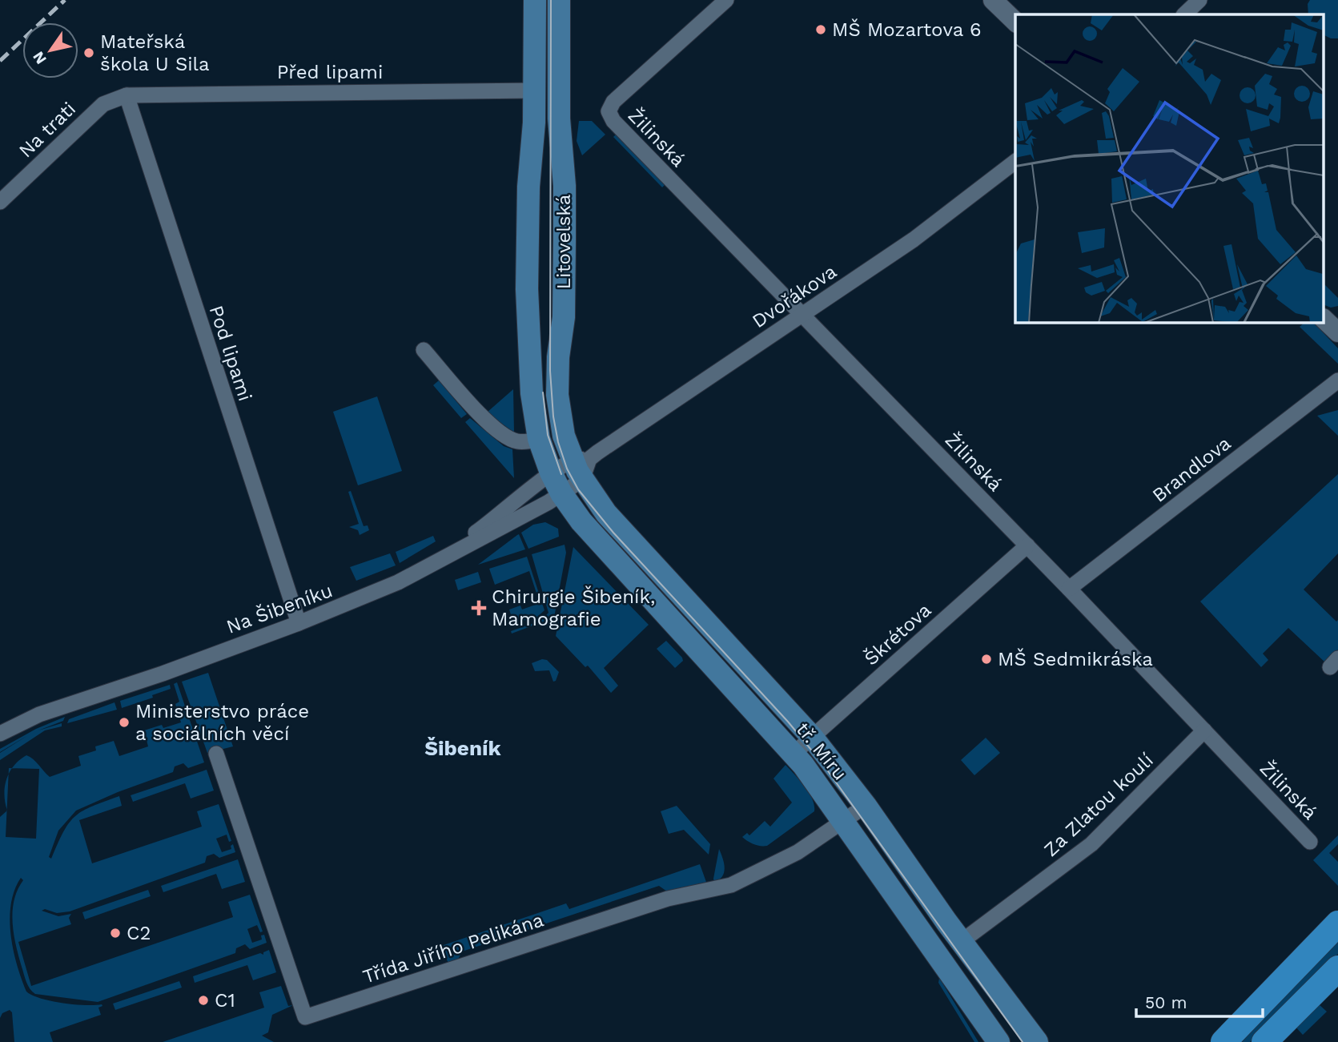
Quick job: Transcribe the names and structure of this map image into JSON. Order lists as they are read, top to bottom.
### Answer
{
  "streets": {
    "main road": ["Litovelská", "tř. Míru"],
    "street": [
      "Před lipami",
      "Na trati",
      "Žilinská",
      "Dvořákova",
      "Pod lipami",
      "Brandlova",
      "Na Šibeníku",
      "Škrétova",
      "Za Zlatou koulí",
      "Třída Jiřího Pelikána"
    ]
  },
  "crossings": [
    ["Před lipami", "Na trati"],
    ["Před lipami", "Litovelská"],
    ["Před lipami", "Pod lipami"],
    ["Na trati", "Pod lipami"],
    ["Žilinská", "Dvořákova"],
    ["Žilinská", "Brandlova"],
    ["Žilinská", "Škrétova"],
    ["Žilinská", "Za Zlatou koulí"],
    ["Litovelská", "Dvořákova"],
    ["Litovelská", "Na Šibeníku"],
    ["Litovelská", "tř. Míru"],
    ["Dvořákova", "Na Šibeníku"],
    ["Dvořákova", "tř. Míru"],
    ["Pod lipami", "Na Šibeníku"],
    ["Na Šibeníku", "tř. Míru"],
    ["Škrétova", "tř. Míru"],
    ["tř. Míru", "Za Zlatou koulí"],
    ["tř. Míru", "Třída Jiřího Pelikána"]
  ],
  "districts": ["Šibeník"],
  "places": {
    "other": [
      "MŠ Mozartova 6",
      "Mateřská škola U Sila",
      "MŠ Sedmikráska",
      "Ministerstvo práce a sociálních věcí",
      "C2",
      "C1"
    ],
    "health": ["Chirurgie Šibeník, Mamografie"]
  },
  "scale_bar": "50 m",
  "north": "bottom left"
}
